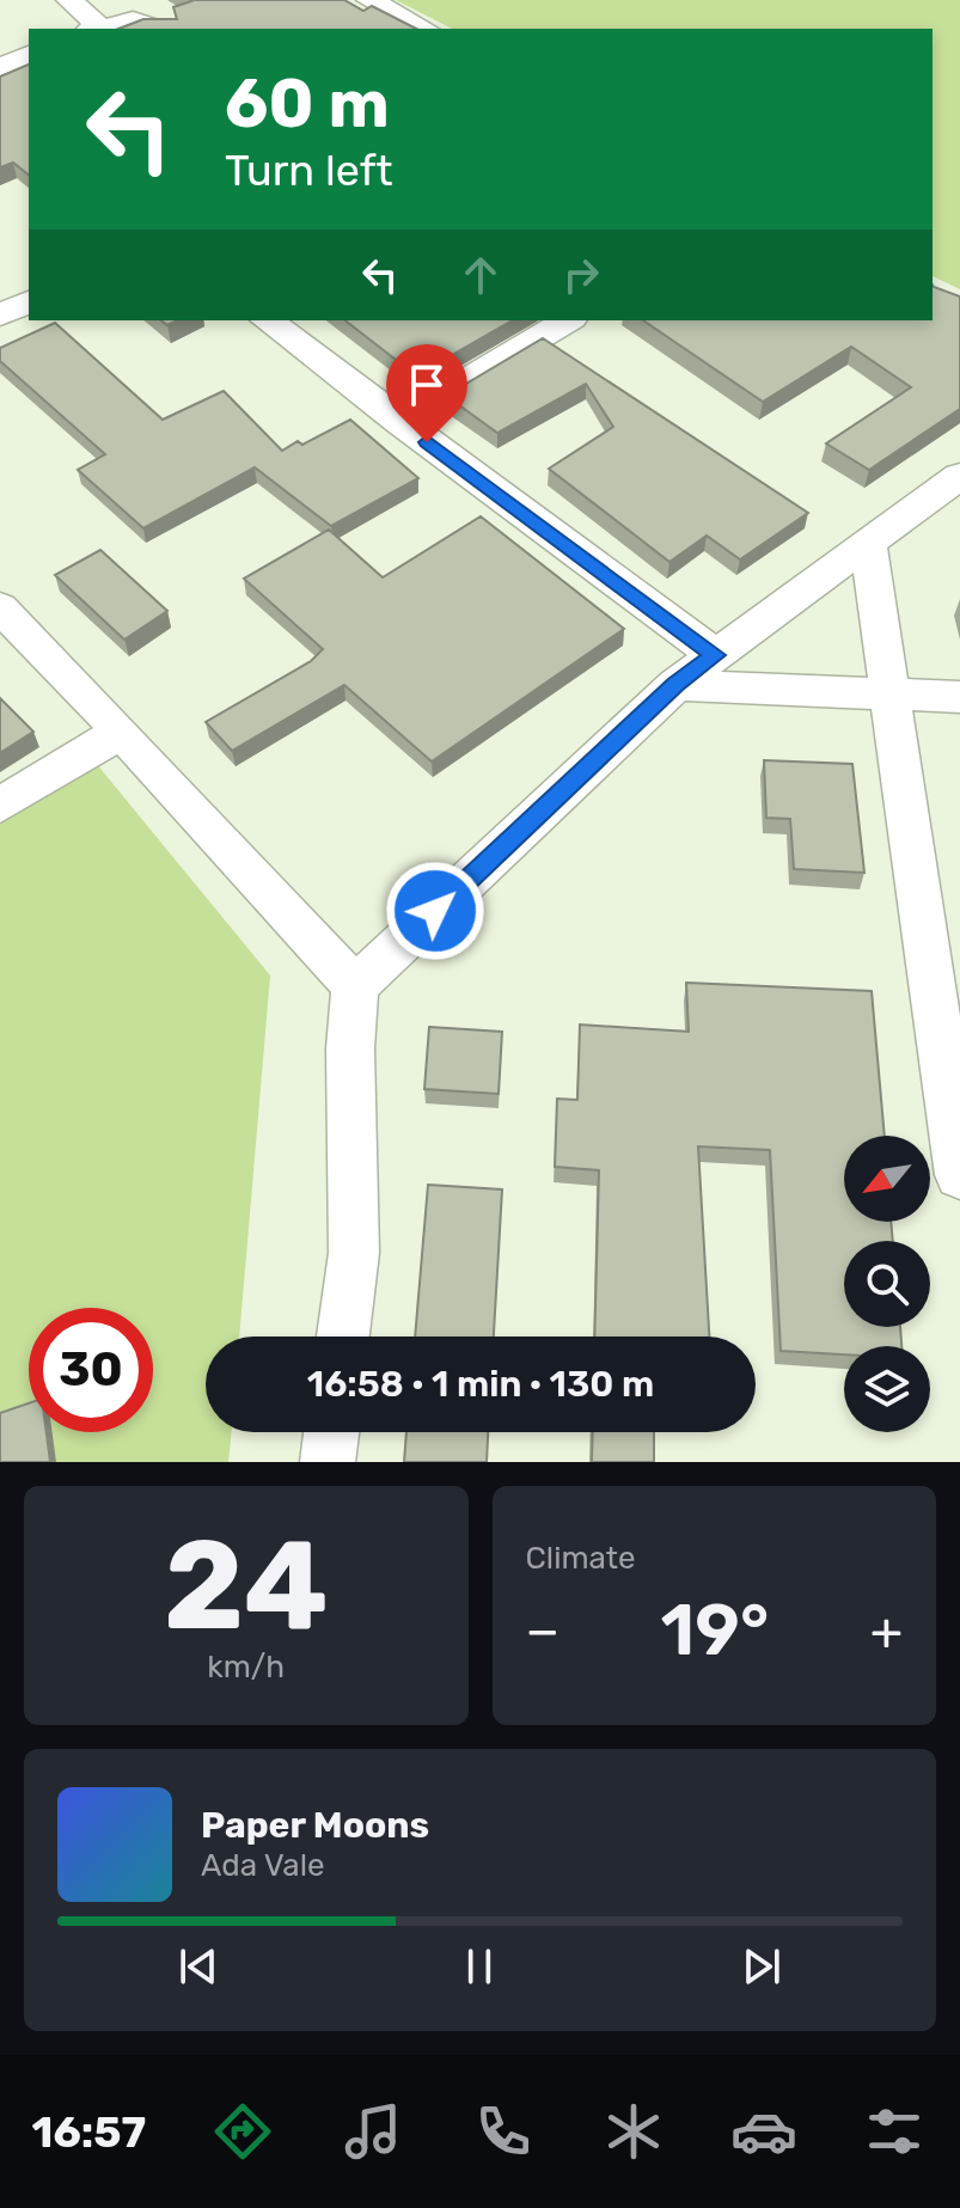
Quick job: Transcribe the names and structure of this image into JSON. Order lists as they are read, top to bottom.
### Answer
{
  "north": "bottom left",
  "page": {
    "turn": ["60 m", "Turn left"],
    "limit": "30",
    "trip": "16:58 · 1 min · 130 m",
    "tile": [
      ["24", "km/h"],
      "Climate"
    ],
    "heat": ["−", "19°", "+"],
    "song": ["Paper Moons", "Ada Vale"],
    "tabs": "16:57"
  }
}
